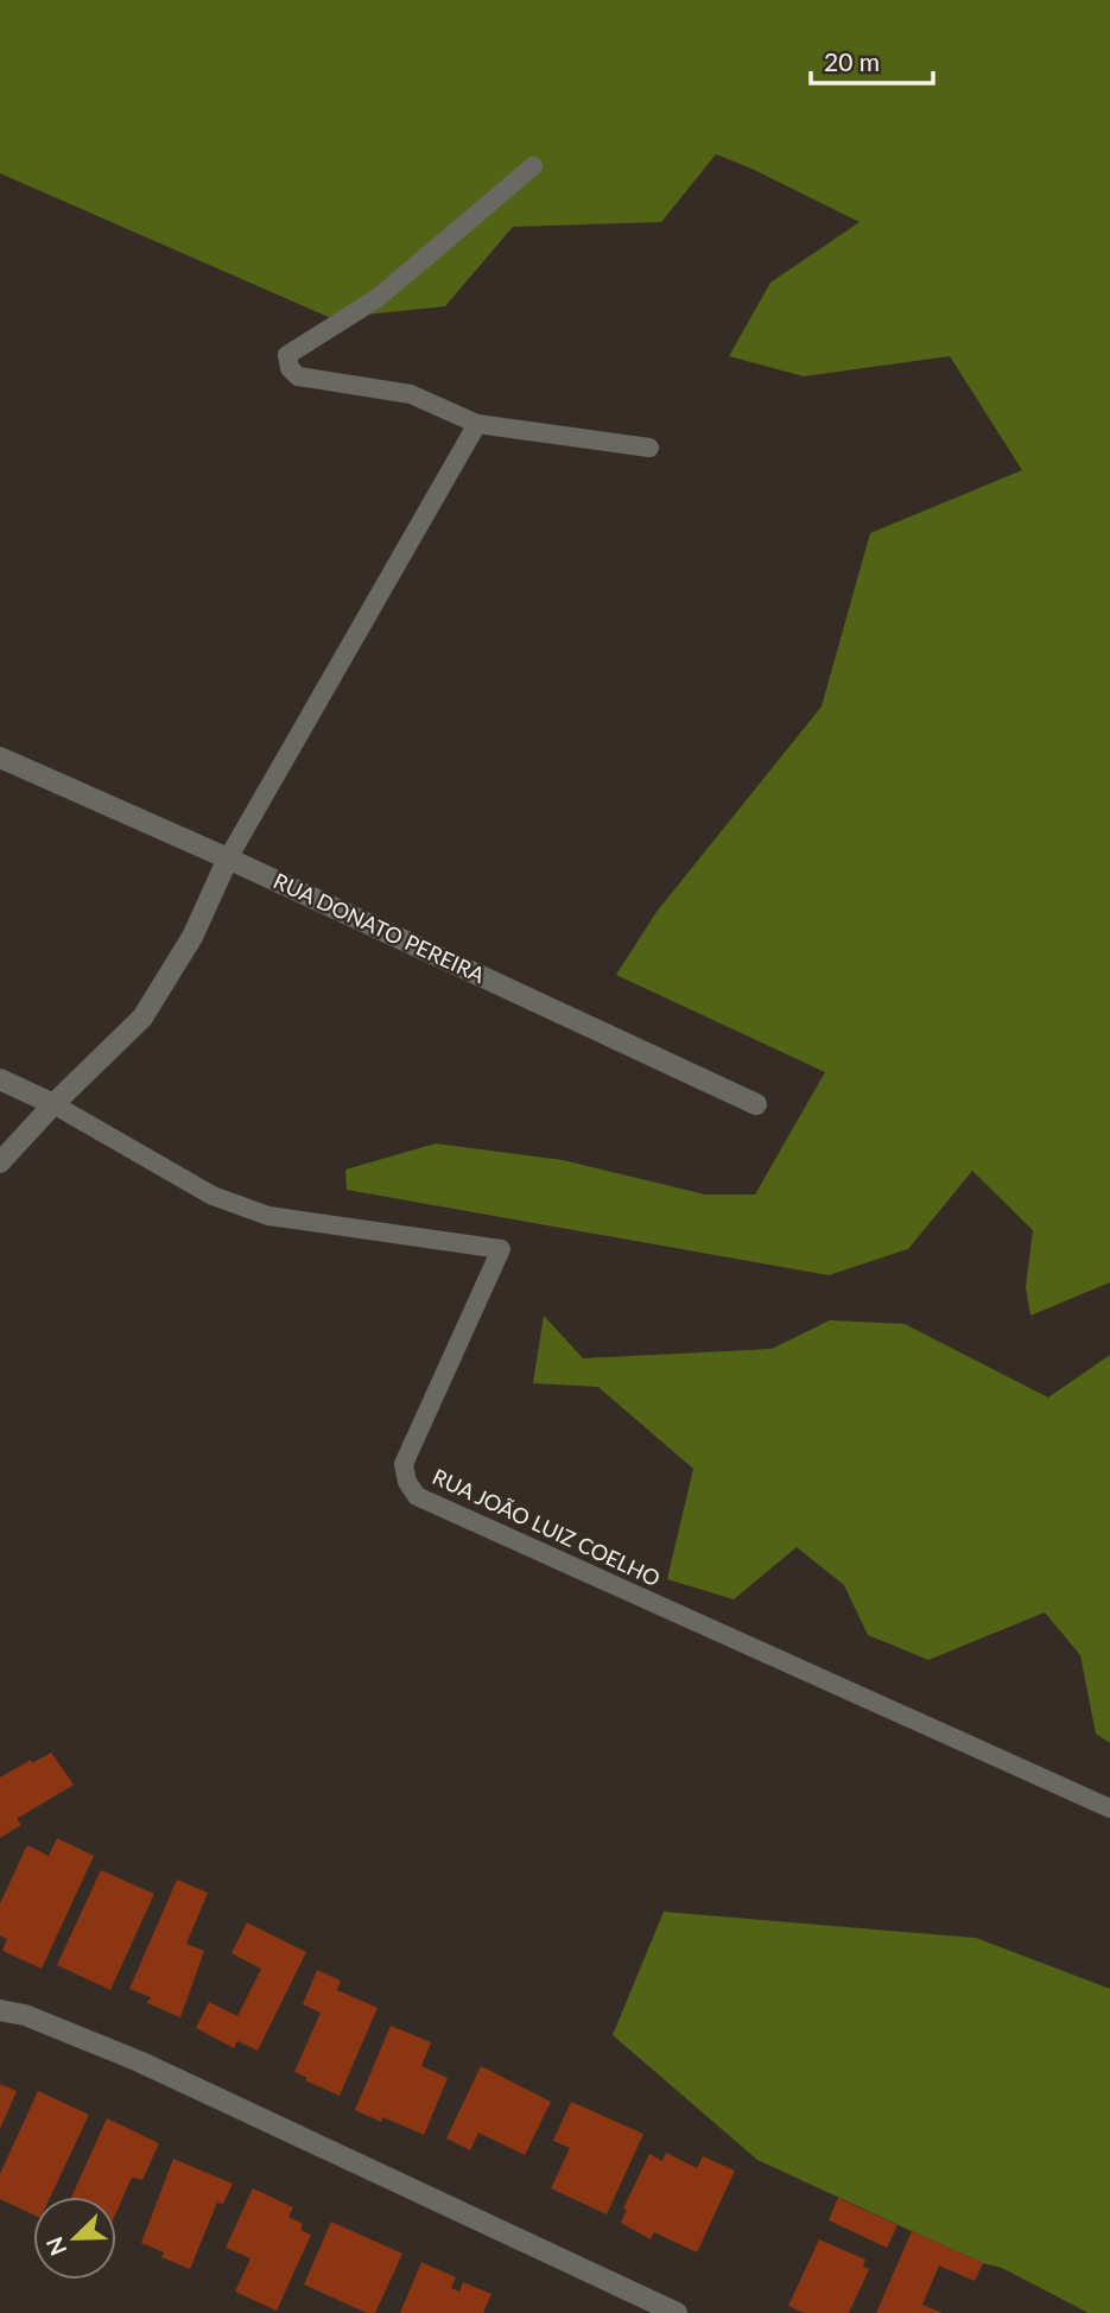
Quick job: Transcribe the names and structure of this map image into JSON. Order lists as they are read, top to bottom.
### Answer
{
  "streets": {
    "street": ["RUA DONATO PEREIRA"],
    "lane": ["RUA JOÃO LUIZ COELHO"]
  },
  "scale_bar": "20 m",
  "north": "bottom left"
}
